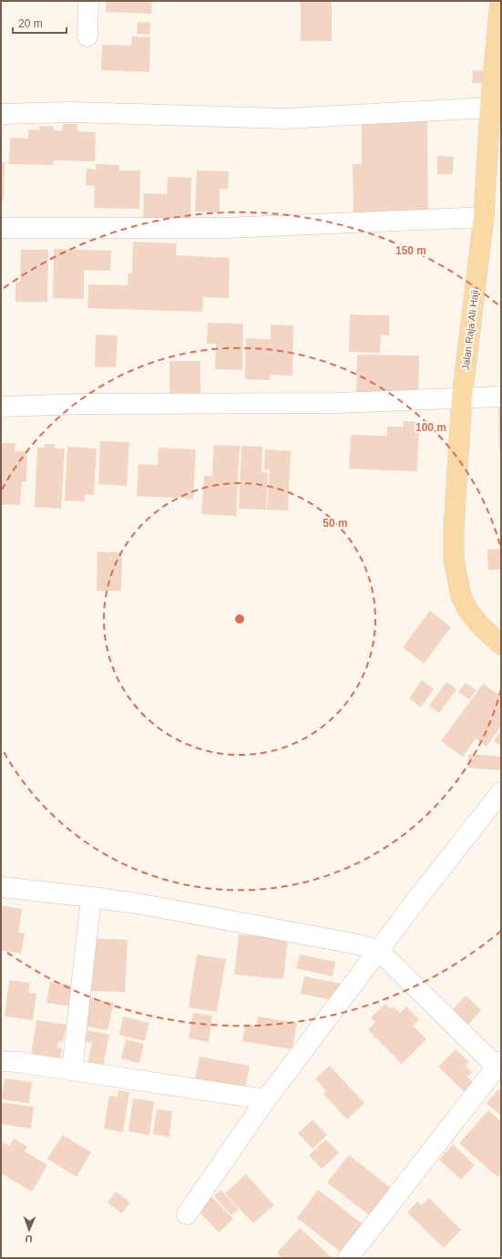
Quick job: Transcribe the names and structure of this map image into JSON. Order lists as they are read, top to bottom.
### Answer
{
  "streets": {
    "main road": ["Jalan Raja Ali Haji"]
  },
  "scale_bar": "20 m",
  "north": "bottom",
  "rings": ["150 m", "100 m", "50 m"]
}
